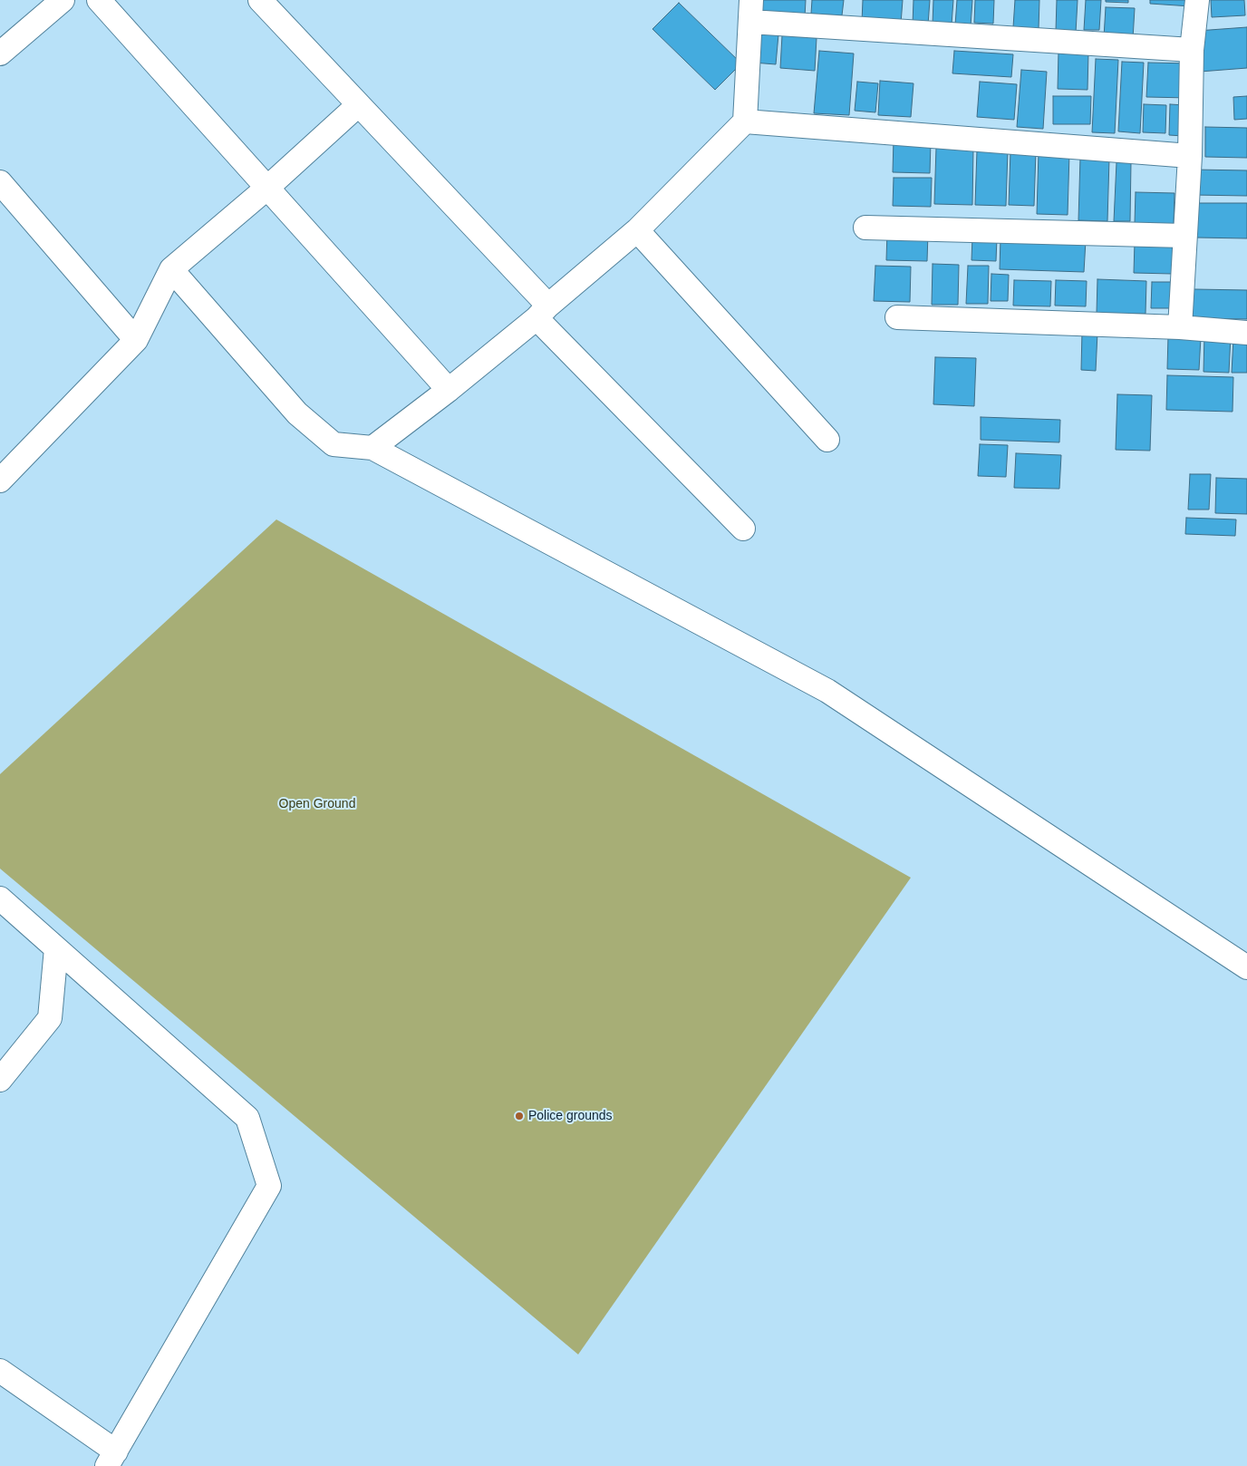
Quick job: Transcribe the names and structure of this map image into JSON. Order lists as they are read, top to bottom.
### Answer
{
  "parks": ["Open Ground"],
  "places": ["Police grounds"]
}
